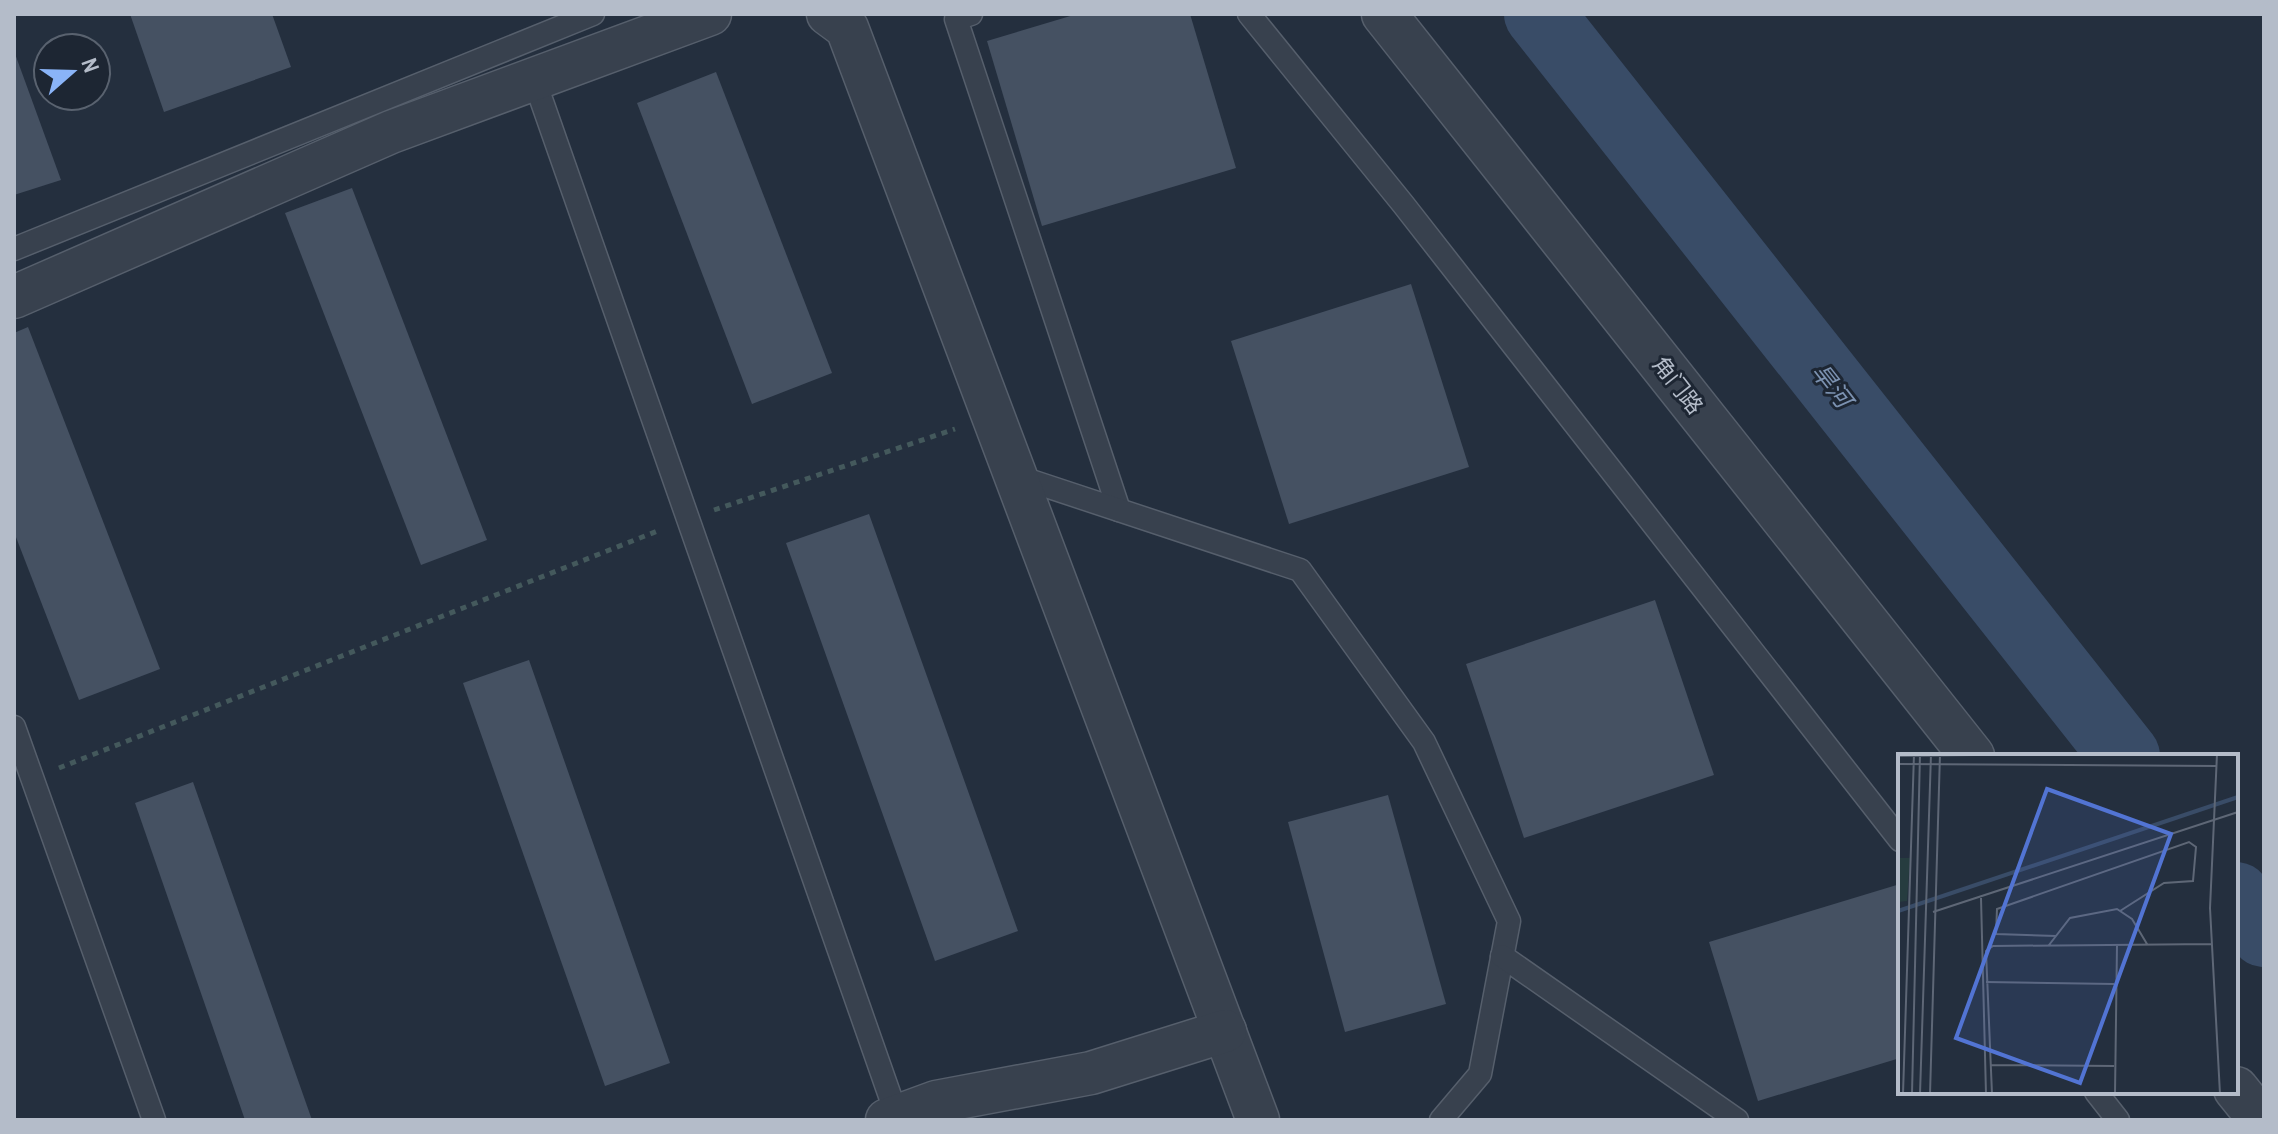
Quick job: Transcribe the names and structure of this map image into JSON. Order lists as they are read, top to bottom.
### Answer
{
  "streets": {
    "street": ["角门路"]
  },
  "water": ["旱河"],
  "north": "right"
}
